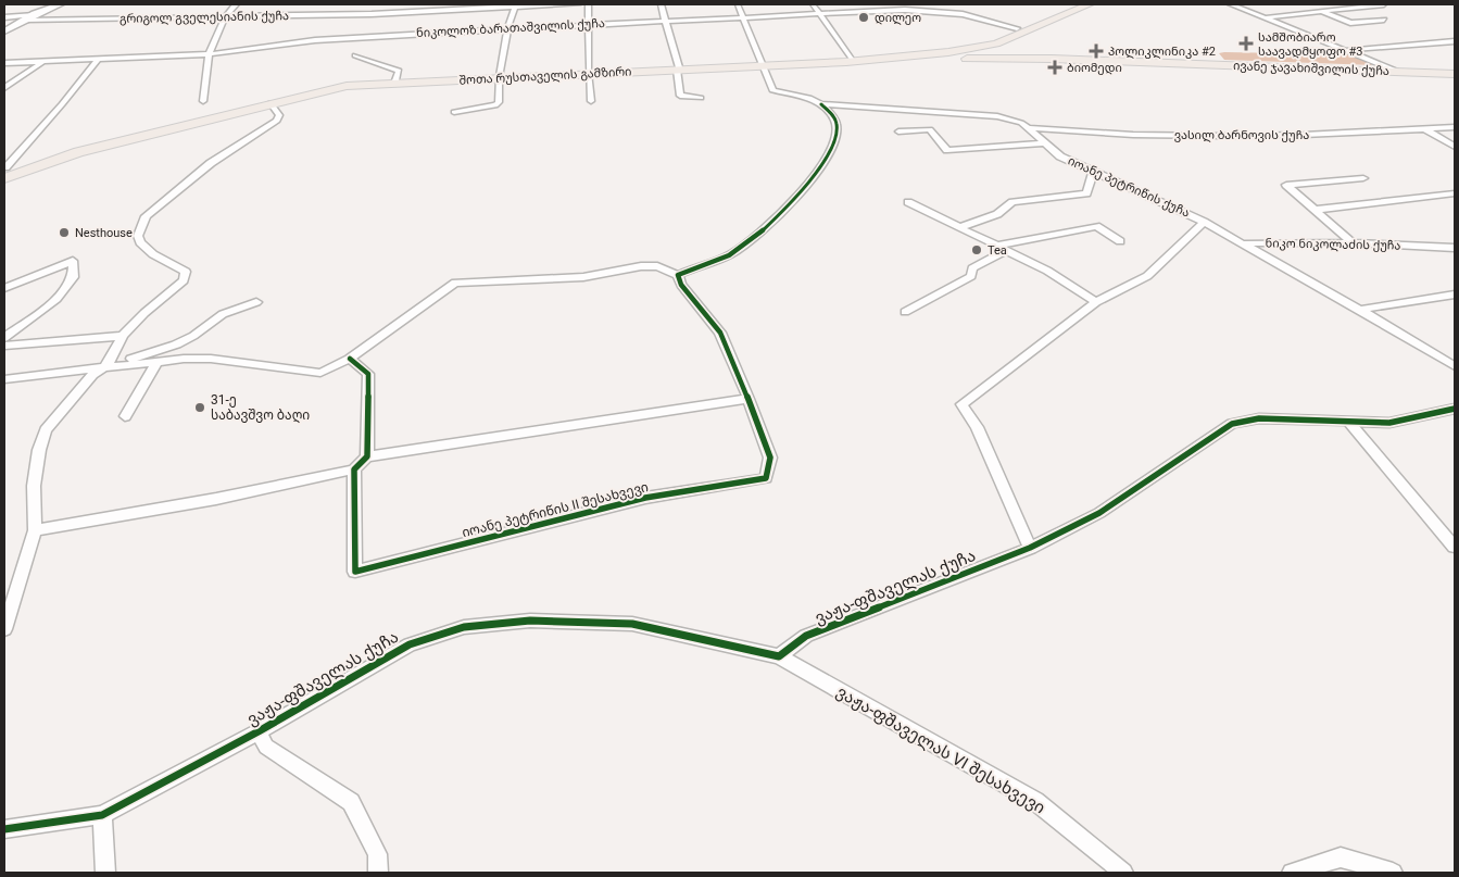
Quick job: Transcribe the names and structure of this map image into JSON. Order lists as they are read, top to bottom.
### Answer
{
  "streets": {
    "main road": ["ივანე ჯავახიშვილის ქუჩა", "შოთა რუსთაველის გამზირი"],
    "street": [
      "გრიგოლ გველესიანის ქუჩა",
      "ნიკოლოზ ბარათაშვილის ქუჩა",
      "ვასილ ბარნოვის ქუჩა",
      "იოანე პეტრიწის ქუჩა",
      "ნიკო ნიკოლაძის ქუჩა",
      "იოანე პეტრიწის II შესახვევი",
      "ვაჟა-ფშაველას ქუჩა",
      "ვაჟა-ფშაველას VI შესახვევი"
    ]
  },
  "crossings": [
    ["ნიკოლოზ ბარათაშვილის ქუჩა", "შოთა რუსთაველის გამზირი"],
    ["შოთა რუსთაველის გამზირი", "იოანე პეტრიწის ქუჩა"],
    ["ვასილ ბარნოვის ქუჩა", "იოანე პეტრიწის ქუჩა"],
    ["იოანე პეტრიწის ქუჩა", "ნიკო ნიკოლაძის ქუჩა"],
    ["ვაჟა-ფშაველას ქუჩა", "ვაჟა-ფშაველას VI შესახვევი"]
  ],
  "places": {
    "other": [
      "დილეო",
      "Nesthouse",
      "Tea",
      "31-ე საბავშვო ბაღი"
    ],
    "health": ["სამშობიარო საავადმყოფო #3", "პოლიკლინიკა #2", "ბიომედი"]
  }
}
